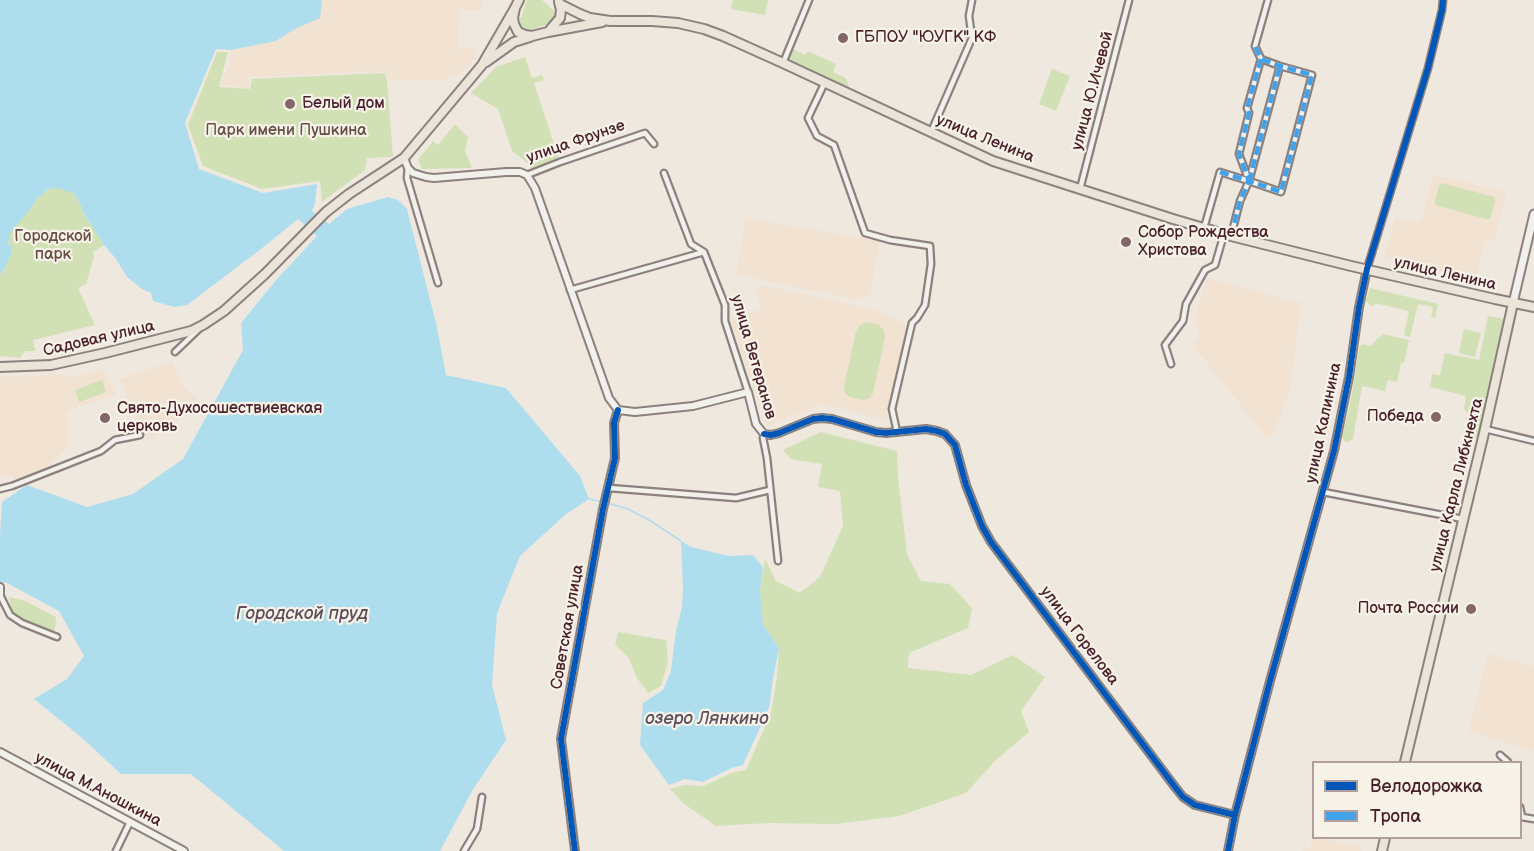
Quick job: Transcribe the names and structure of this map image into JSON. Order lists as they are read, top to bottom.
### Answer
{
  "streets": {
    "main road": ["улица Ленина", "Садовая улица", "улица Карла Либкнехта"],
    "street": [
      "улица Ю.Ичевой",
      "улица Фрунзе",
      "улица Ветеранов",
      "улица Калинина",
      "Советская улица",
      "улица Горелова",
      "улица М.Аношкина"
    ]
  },
  "crossings": [
    ["улица Ю.Ичевой", "улица Ленина"],
    ["улица Ленина", "улица Калинина"],
    ["улица Ленина", "улица Карла Либкнехта"],
    ["улица Калинина", "улица Горелова"]
  ],
  "water": ["Городской пруд", "озеро Лянкино"],
  "parks": ["Парк имени Пушкина", "Городской парк"],
  "places": [
    "ГБПОУ \"ЮУГК\" КФ",
    "Белый дом",
    "Собор Рождества Христова",
    "Победа",
    "Свято-Духосошествиевская церковь",
    "Почта России"
  ],
  "legend": ["Велодорожка", "Тропа"]
}
